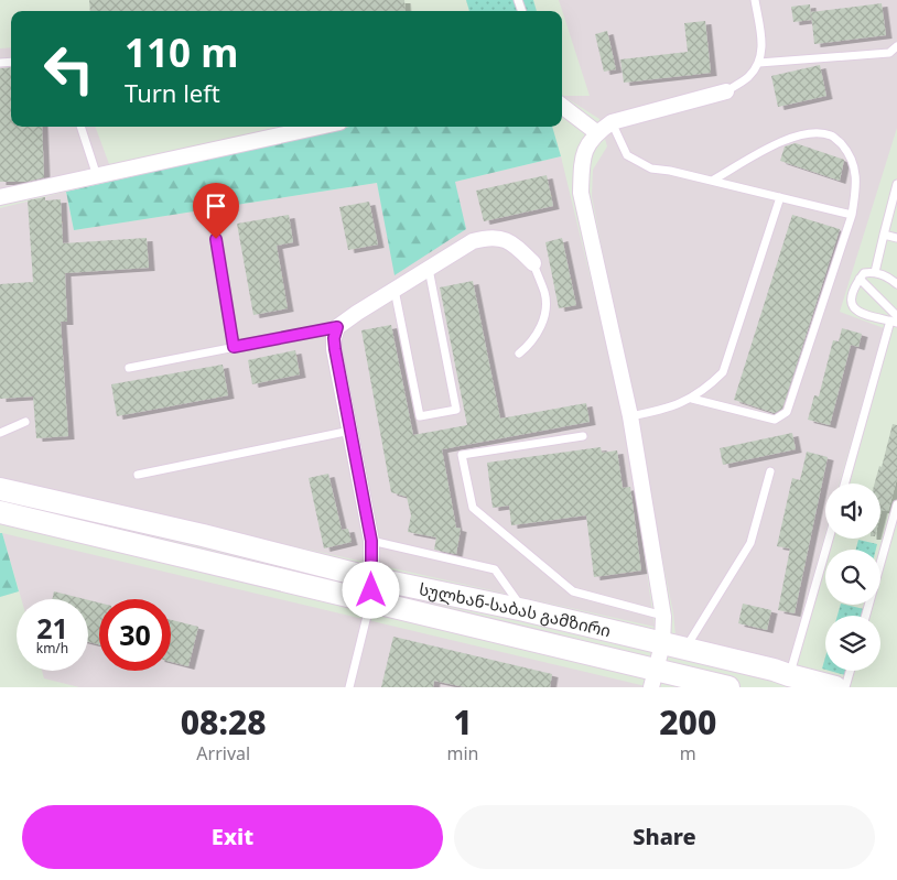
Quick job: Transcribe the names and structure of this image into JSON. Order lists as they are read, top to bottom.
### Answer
{
  "streets": {
    "main road": ["სულხან-საბას გამზირი"]
  },
  "page": {
    "turn": ["110 m", "Turn left"],
    "speed": "21 km/h",
    "limit": "30",
    "eta": [
      "08:28",
      "Arrival",
      "1",
      "min",
      "200",
      "m"
    ],
    "buttons": ["Exit", "Share"]
  }
}
